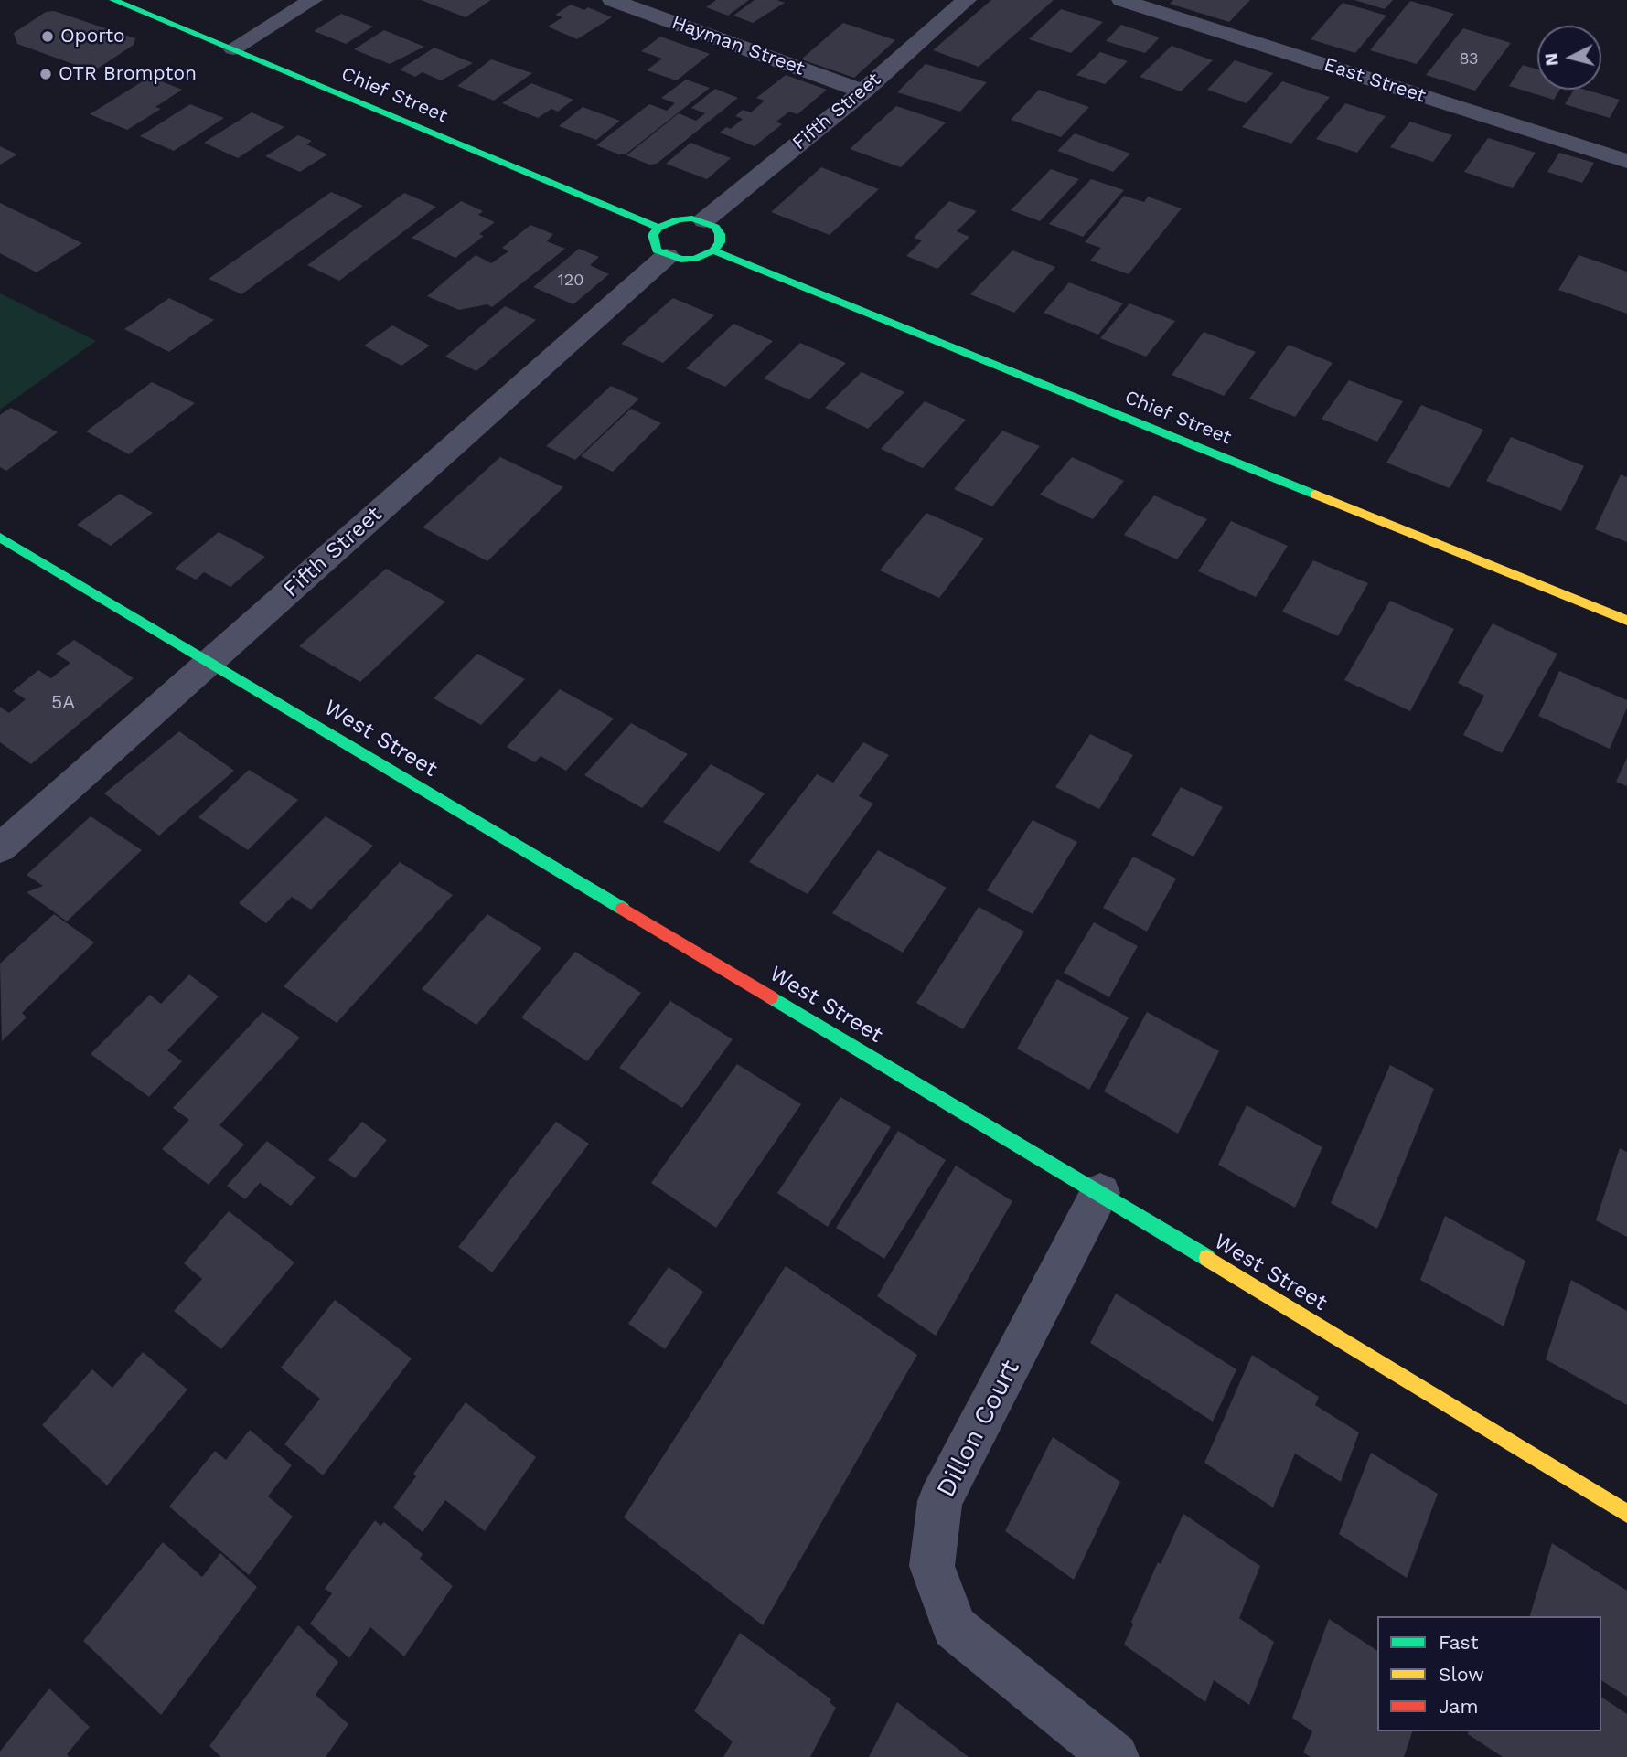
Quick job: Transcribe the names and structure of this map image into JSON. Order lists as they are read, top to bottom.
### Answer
{
  "streets": {
    "street": [
      "Hayman Street",
      "East Street",
      "Chief Street",
      "Fifth Street",
      "West Street",
      "Dillon Court"
    ]
  },
  "crossings": [
    ["Hayman Street", "Fifth Street"],
    ["Chief Street", "Fifth Street"],
    ["Fifth Street", "West Street"],
    ["West Street", "Dillon Court"]
  ],
  "places": ["Oporto", "OTR Brompton"],
  "house_numbers": ["83", "120", "5A"],
  "legend": ["Fast", "Slow", "Jam"],
  "north": "left"
}
